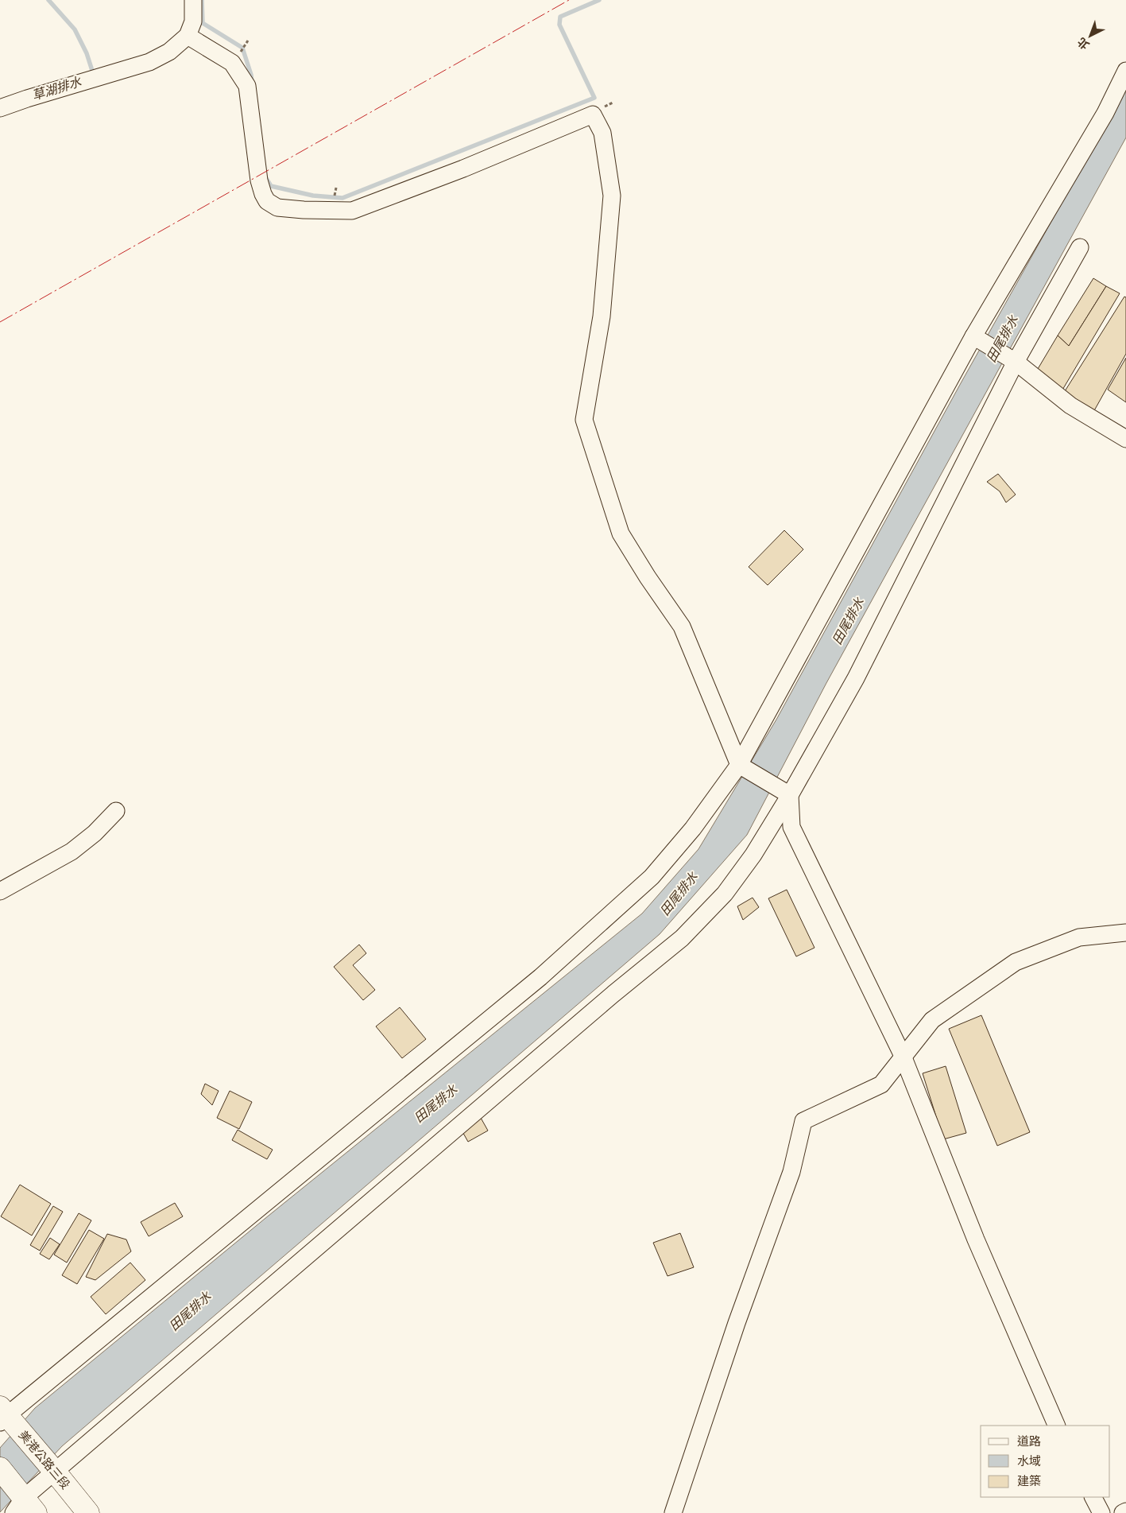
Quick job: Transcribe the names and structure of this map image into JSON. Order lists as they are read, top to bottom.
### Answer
{
  "streets": {
    "main road": ["美港公路三段"]
  },
  "water": ["草湖排水", "田尾排水"],
  "legend": ["道路", "水域", "建築"],
  "north": "bottom left"
}
